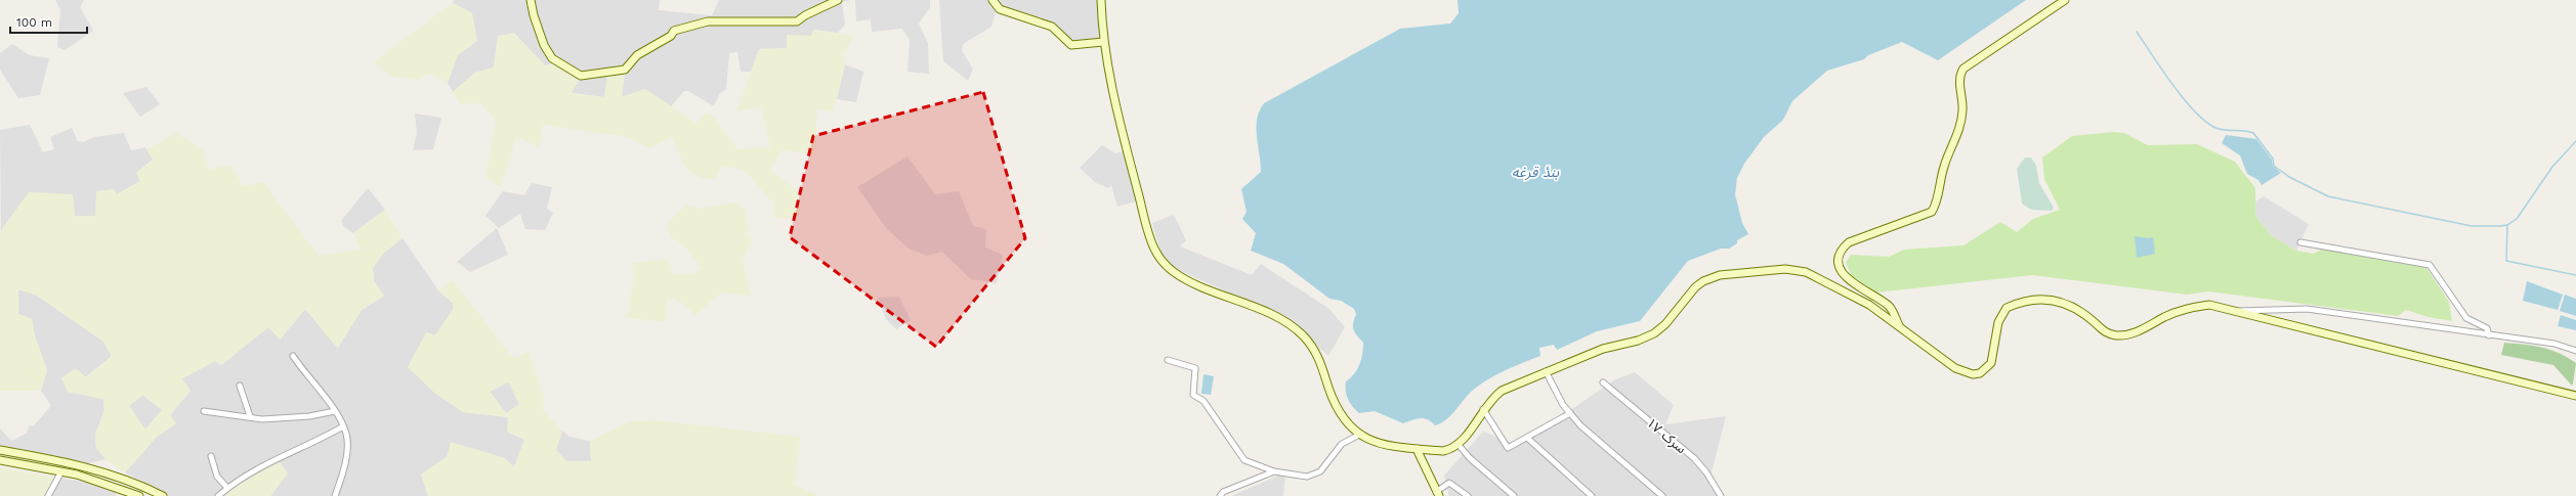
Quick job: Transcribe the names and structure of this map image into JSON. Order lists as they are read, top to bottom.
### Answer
{
  "streets": {
    "street": ["سرک ۱۷"]
  },
  "water": ["بندٔ قرغه"],
  "scale_bar": "100 m"
}
